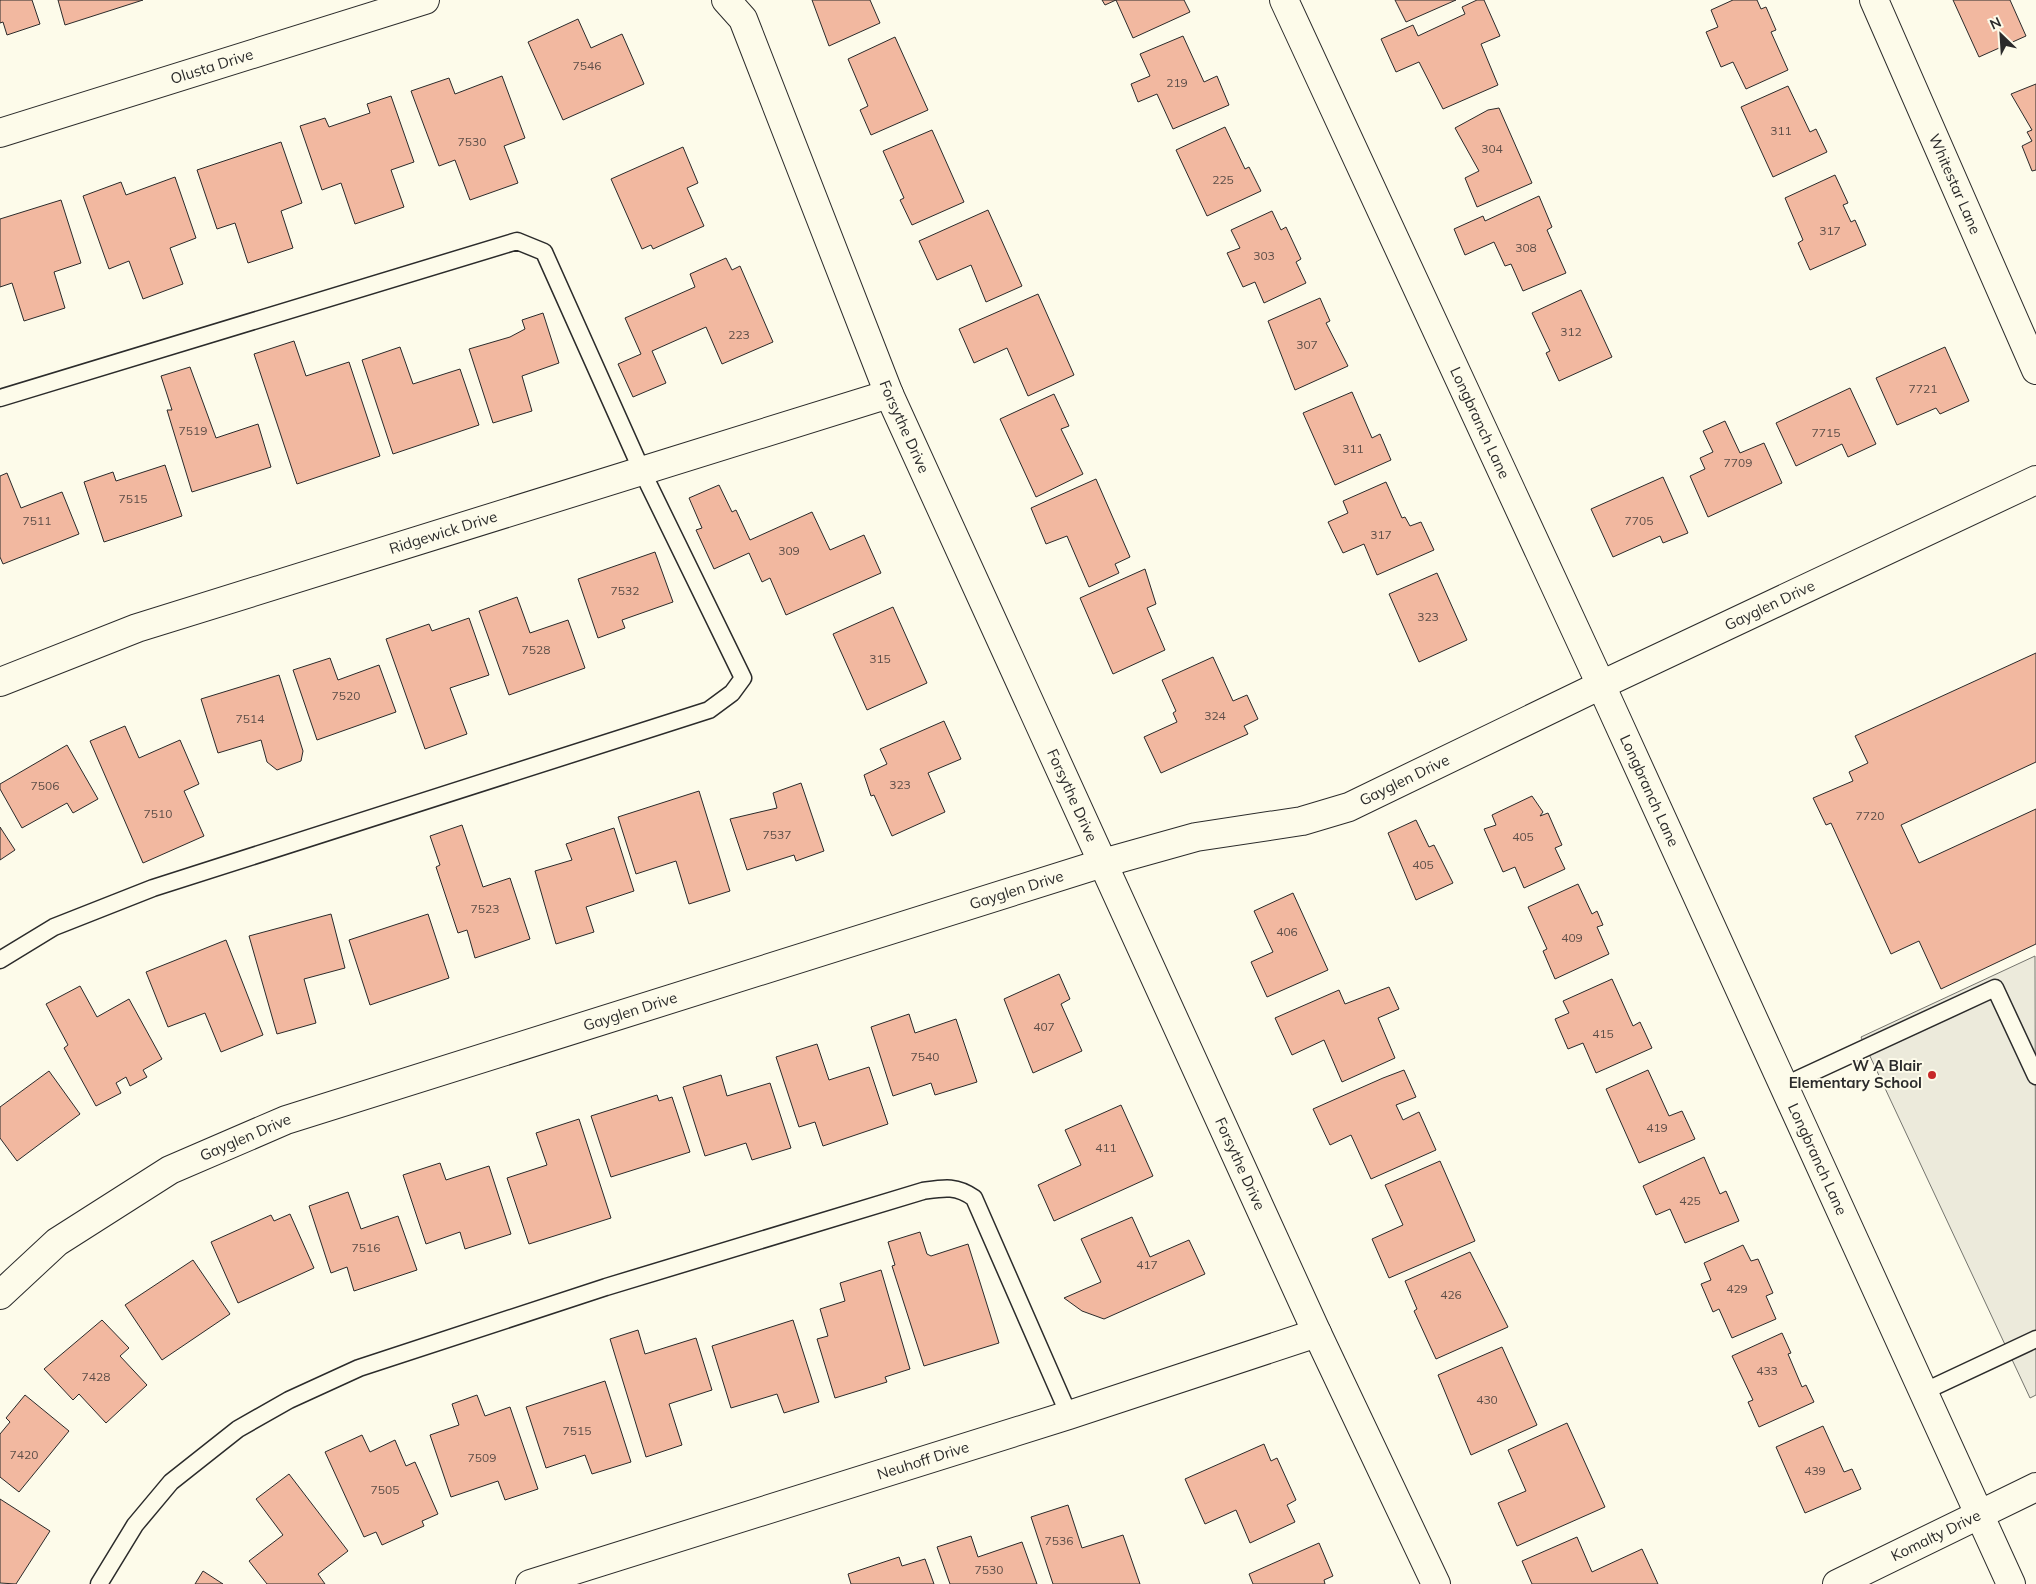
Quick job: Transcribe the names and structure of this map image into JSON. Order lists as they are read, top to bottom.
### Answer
{
  "streets": {
    "street": [
      "Olusta Drive",
      "Whitestar Lane",
      "Longbranch Lane",
      "Forsythe Drive",
      "Ridgewick Drive",
      "Gayglen Drive",
      "Neuhoff Drive",
      "Komalty Drive"
    ]
  },
  "crossings": [
    ["Longbranch Lane", "Gayglen Drive"],
    ["Longbranch Lane", "Komalty Drive"],
    ["Forsythe Drive", "Ridgewick Drive"],
    ["Forsythe Drive", "Gayglen Drive"],
    ["Forsythe Drive", "Neuhoff Drive"]
  ],
  "places": ["W A Blair Elementary School"],
  "house_numbers": [
    "7546",
    "219",
    "311",
    "7530",
    "304",
    "225",
    "317",
    "308",
    "303",
    "312",
    "223",
    "307",
    "7721",
    "7519",
    "7715",
    "311",
    "7709",
    "7515",
    "7511",
    "7705",
    "317",
    "309",
    "7532",
    "323",
    "7528",
    "315",
    "7520",
    "324",
    "7514",
    "323",
    "7506",
    "7510",
    "7720",
    "7537",
    "405",
    "405",
    "7523",
    "406",
    "409",
    "407",
    "415",
    "7540",
    "419",
    "411",
    "425",
    "7516",
    "417",
    "429",
    "426",
    "433",
    "7428",
    "430",
    "7515",
    "7420",
    "7509",
    "439",
    "7505",
    "7536",
    "7530"
  ],
  "north": "top left"
}
